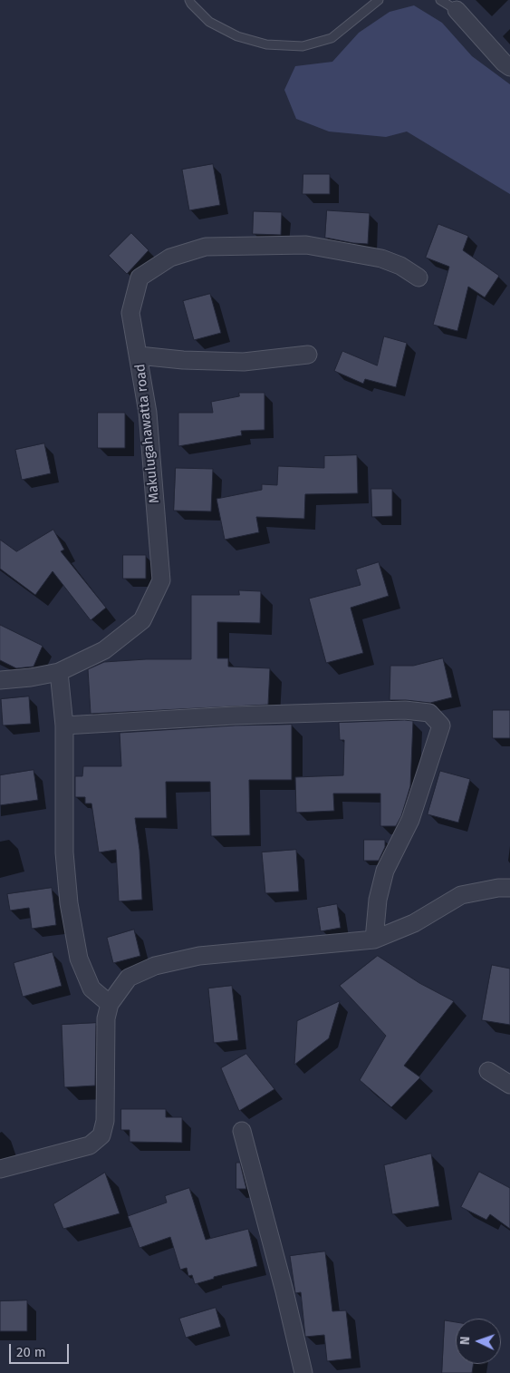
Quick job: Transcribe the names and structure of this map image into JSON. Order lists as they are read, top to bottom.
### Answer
{
  "streets": {
    "street": ["Makulugahawatta road"]
  },
  "scale_bar": "20 m",
  "north": "left"
}
